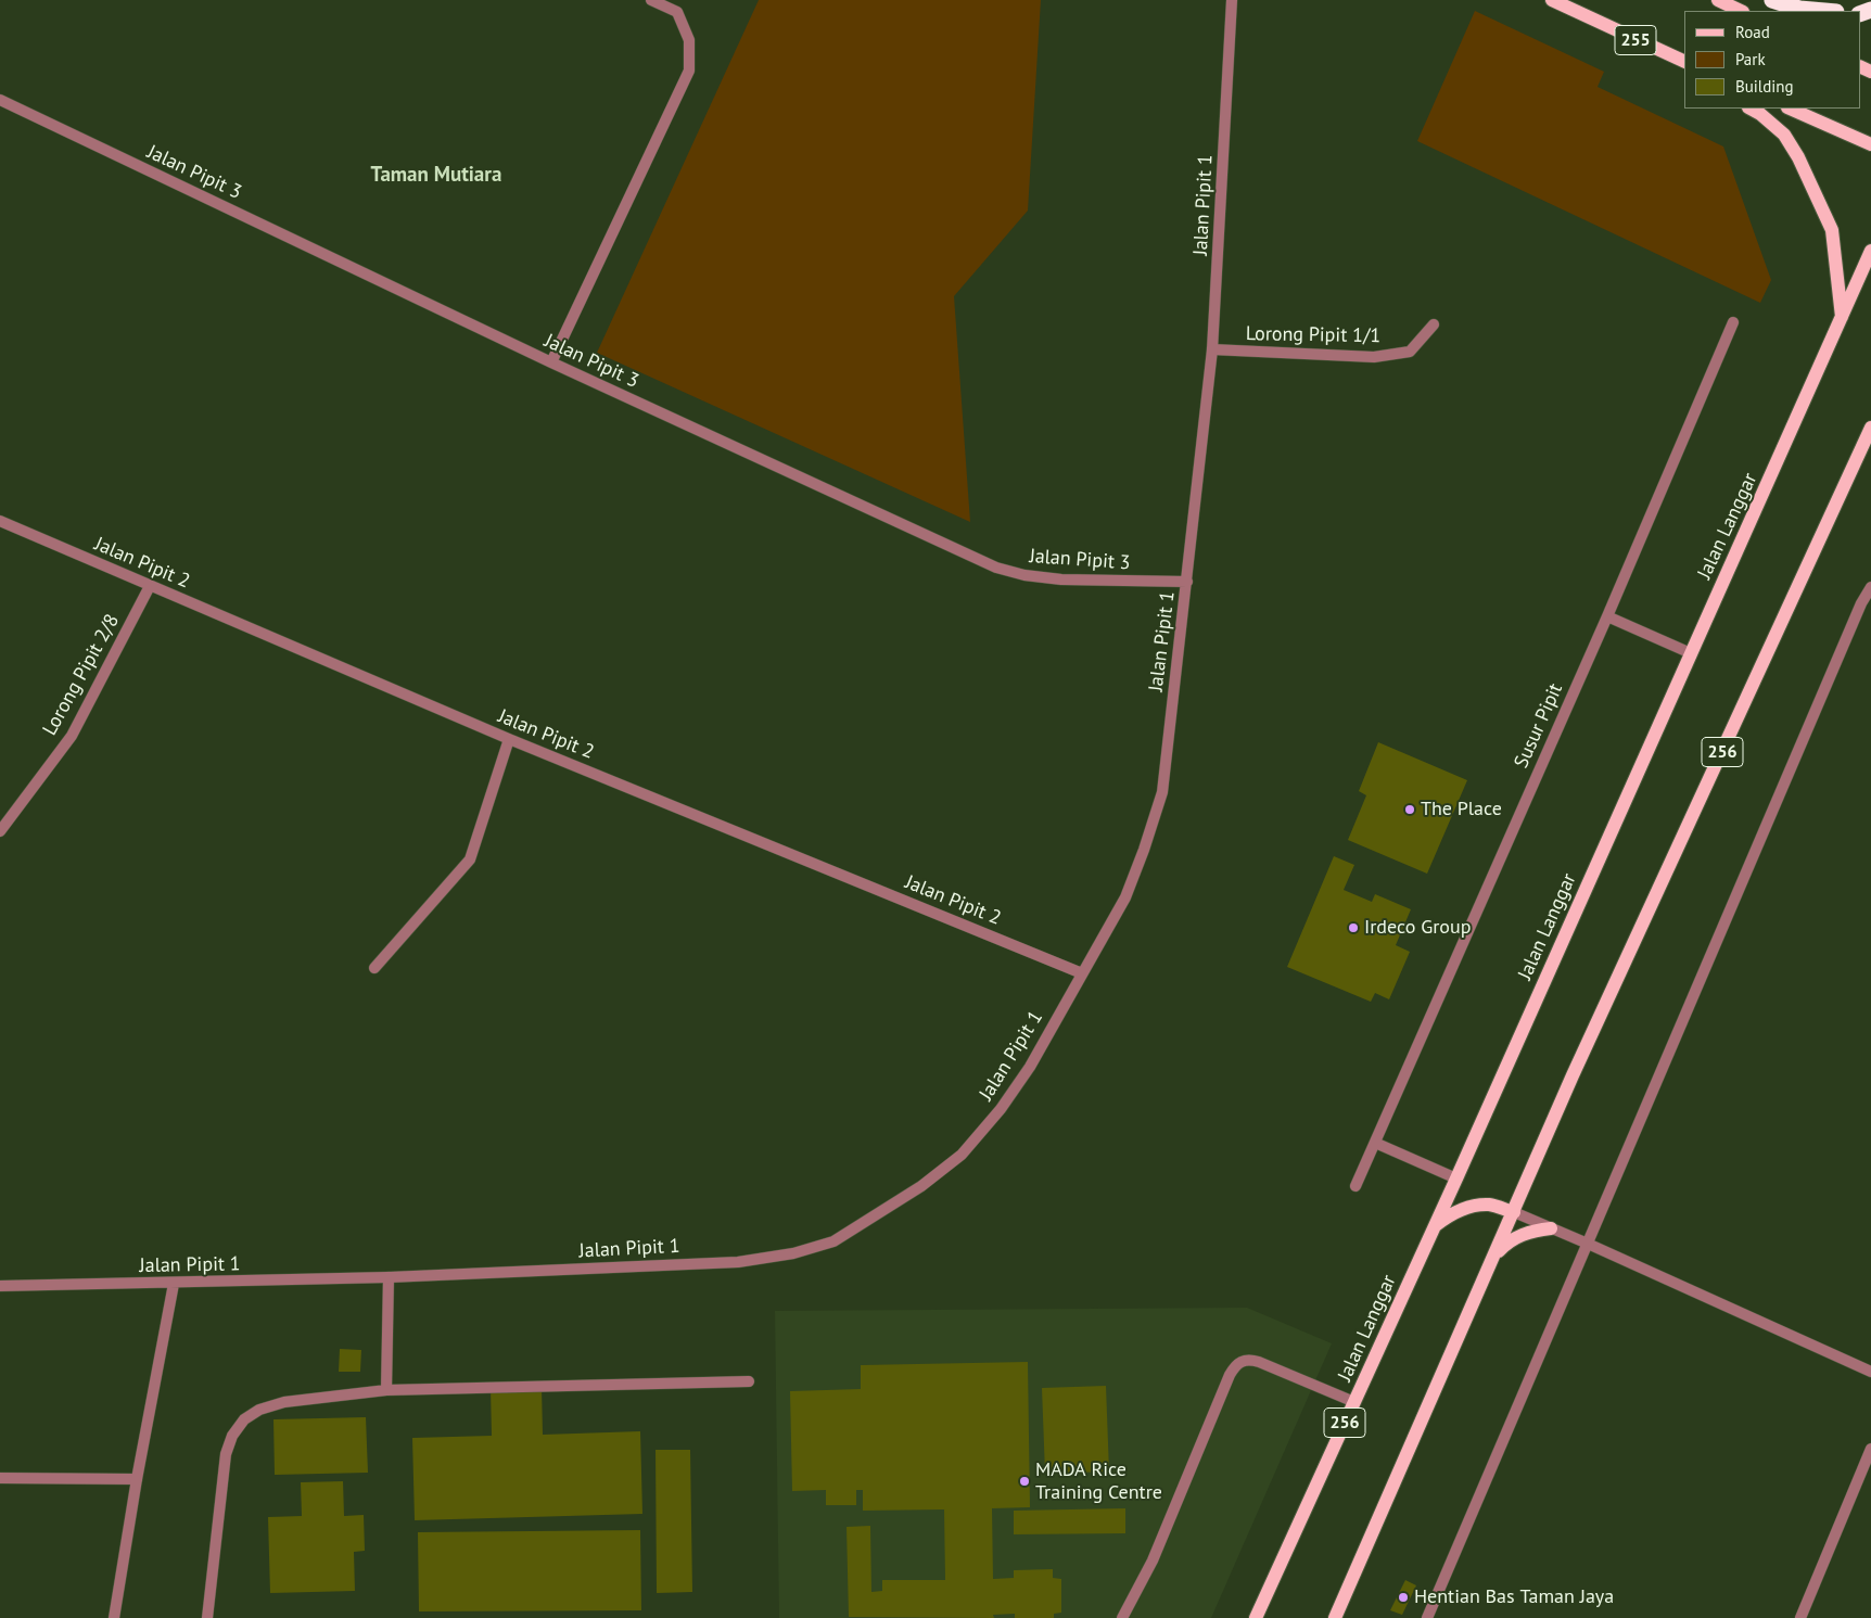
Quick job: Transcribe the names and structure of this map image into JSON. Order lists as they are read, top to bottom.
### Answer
{
  "streets": {
    "main road": ["255", "Jalan Langgar", "256"],
    "street": [
      "Jalan Pipit 3",
      "Jalan Pipit 1",
      "Lorong Pipit 1/1",
      "Jalan Pipit 2",
      "Lorong Pipit 2/8",
      "Susur Pipit"
    ]
  },
  "crossings": [
    ["Jalan Pipit 3", "Jalan Pipit 1"],
    ["Jalan Pipit 1", "Lorong Pipit 1/1"],
    ["Jalan Pipit 1", "Jalan Pipit 2"],
    ["Jalan Pipit 2", "Lorong Pipit 2/8"]
  ],
  "districts": ["Taman Mutiara"],
  "places": [
    "The Place",
    "Irdeco Group",
    "MADA Rice Training Centre",
    "Hentian Bas Taman Jaya"
  ],
  "legend": ["Road", "Park", "Building"]
}
